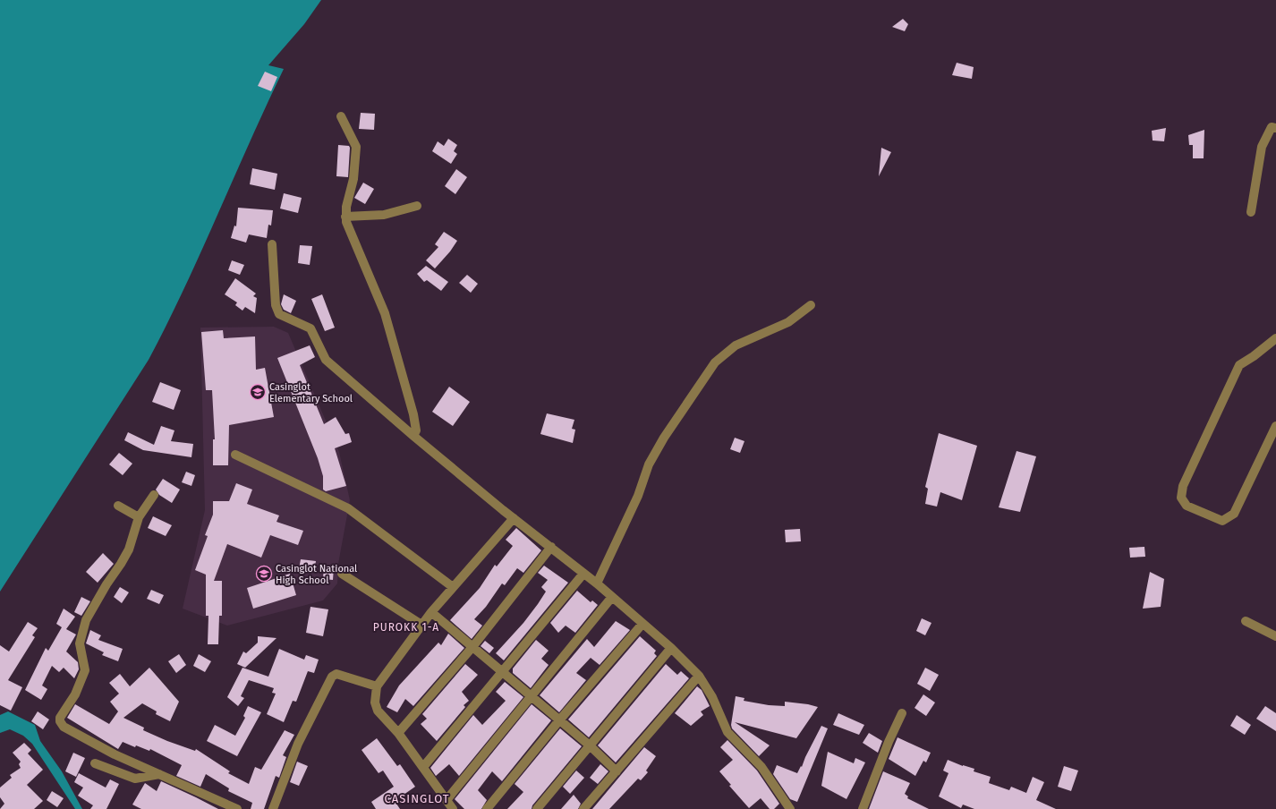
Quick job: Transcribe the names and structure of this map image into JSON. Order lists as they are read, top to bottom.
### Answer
{
  "districts": ["PUROKK 1-A", "CASINGLOT"],
  "places": {
    "school or university": ["Casinglot Elementary School", "Casinglot National High School"]
  }
}
